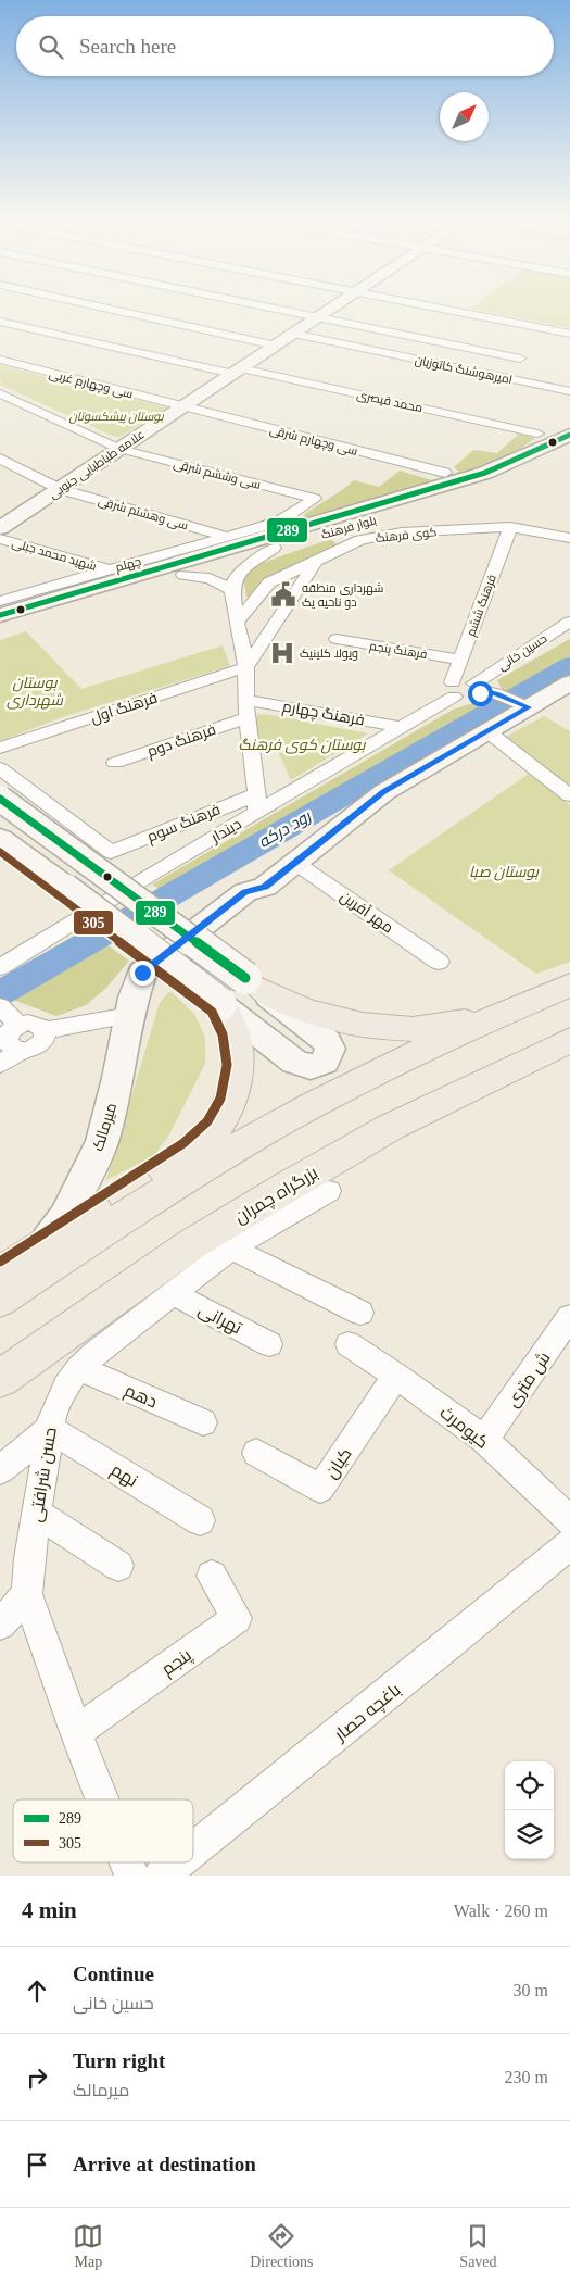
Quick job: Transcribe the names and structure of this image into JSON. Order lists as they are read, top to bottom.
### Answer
{
  "streets": {
    "highway": ["بزرگراه چمران"],
    "main road": ["علامه طباطبایی جنوبی", "بلوار فرهنگ", "میرمالک"],
    "street": [
      "امیرهوشنگ کاتوزیان",
      "سی وچهارم غربی",
      "محمد قیصری",
      "سی وچهارم شرقی",
      "سی وششم شرقی",
      "سی وهشتم شرقی",
      "کوی فرهنگ",
      "شهید محمد جبلی",
      "چهلم",
      "فرهنگ ششم",
      "فرهنگ پنجم",
      "حسین خانی",
      "فرهنگ اول",
      "فرهنگ چهارم",
      "فرهنگ دوم",
      "فرهنگ سوم",
      "دیندار",
      "مهر آفرین",
      "تهرانی",
      "ش متری",
      "دهم",
      "کیومرث",
      "کیان",
      "حسن شرافتی",
      "نهم",
      "پنجم",
      "باغچه حصار"
    ]
  },
  "crossings": [
    ["امیرهوشنگ کاتوزیان", "علامه طباطبایی جنوبی"],
    ["سی وچهارم غربی", "سی وچهارم شرقی"],
    ["سی وچهارم غربی", "علامه طباطبایی جنوبی"],
    ["محمد قیصری", "علامه طباطبایی جنوبی"],
    ["سی وچهارم شرقی", "علامه طباطبایی جنوبی"],
    ["علامه طباطبایی جنوبی", "سی وششم شرقی"],
    ["علامه طباطبایی جنوبی", "سی وهشتم شرقی"],
    ["سی وششم شرقی", "چهلم"],
    ["سی وهشتم شرقی", "چهلم"],
    ["کوی فرهنگ", "فرهنگ ششم"],
    ["شهید محمد جبلی", "چهلم"],
    ["فرهنگ ششم", "فرهنگ پنجم"],
    ["فرهنگ ششم", "دیندار"],
    ["فرهنگ چهارم", "فرهنگ دوم"],
    ["فرهنگ چهارم", "دیندار"],
    ["فرهنگ سوم", "دیندار"],
    ["تهرانی", "حسن شرافتی"],
    ["ش متری", "کیومرث"],
    ["دهم", "حسن شرافتی"],
    ["کیومرث", "کیان"],
    ["حسن شرافتی", "نهم"],
    ["حسن شرافتی", "پنجم"]
  ],
  "water": ["رود درکه"],
  "parks": [
    "بوستان پیشکسوتان",
    "بوستان شهرداری",
    "بوستان کوی فرهنگ",
    "بوستان صبا"
  ],
  "places": {
    "public building": ["شهرداری منطقه دو ناحیه یک"],
    "hospital": ["ویولا کلینیک"]
  },
  "lines": ["transit line 289", "transit line 305"],
  "legend": ["289", "305"],
  "north": "top right",
  "page": {
    "search": "Search here",
    "heading": ["4 min", "Walk · 260 m"],
    "list": [
      ["Continue", "حسین خانی", "30 m"],
      ["Turn right", "میرمالک", "230 m"],
      "Arrive at destination"
    ],
    "nav": ["Map", "Directions", "Saved"]
  }
}
